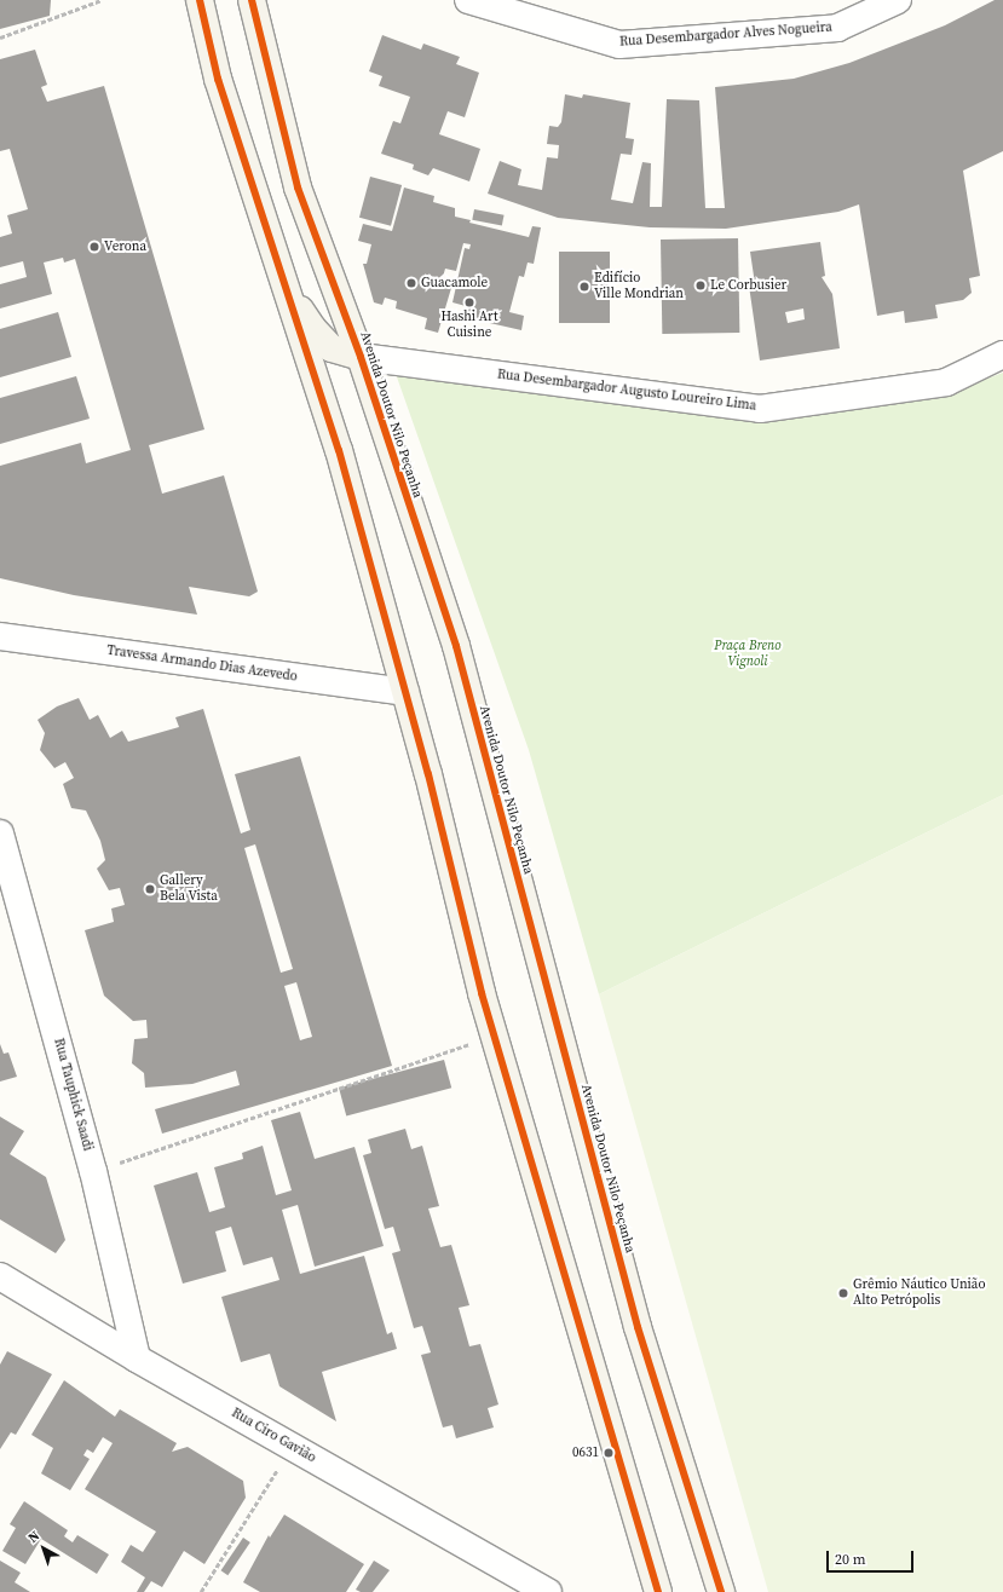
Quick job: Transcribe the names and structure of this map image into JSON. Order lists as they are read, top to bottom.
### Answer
{
  "streets": {
    "main road": ["Avenida Doutor Nilo Peçanha"],
    "street": [
      "Rua Desembargador Alves Nogueira",
      "Rua Desembargador Augusto Loureiro Lima",
      "Travessa Armando Dias Azevedo",
      "Rua Tauphick Saadi",
      "Rua Ciro Gavião"
    ]
  },
  "crossings": [
    ["Rua Desembargador Augusto Loureiro Lima", "Avenida Doutor Nilo Peçanha"],
    ["Rua Tauphick Saadi", "Rua Ciro Gavião"]
  ],
  "parks": ["Praça Breno Vignoli"],
  "places": [
    "Verona",
    "Guacamole",
    "Le Corbusier",
    "Edifício Ville Mondrian",
    "Hashi Art Cuisine",
    "Gallery Bela Vista",
    "Grêmio Náutico União Alto Petrópolis",
    "0631"
  ],
  "scale_bar": "20 m",
  "north": "top left"
}
